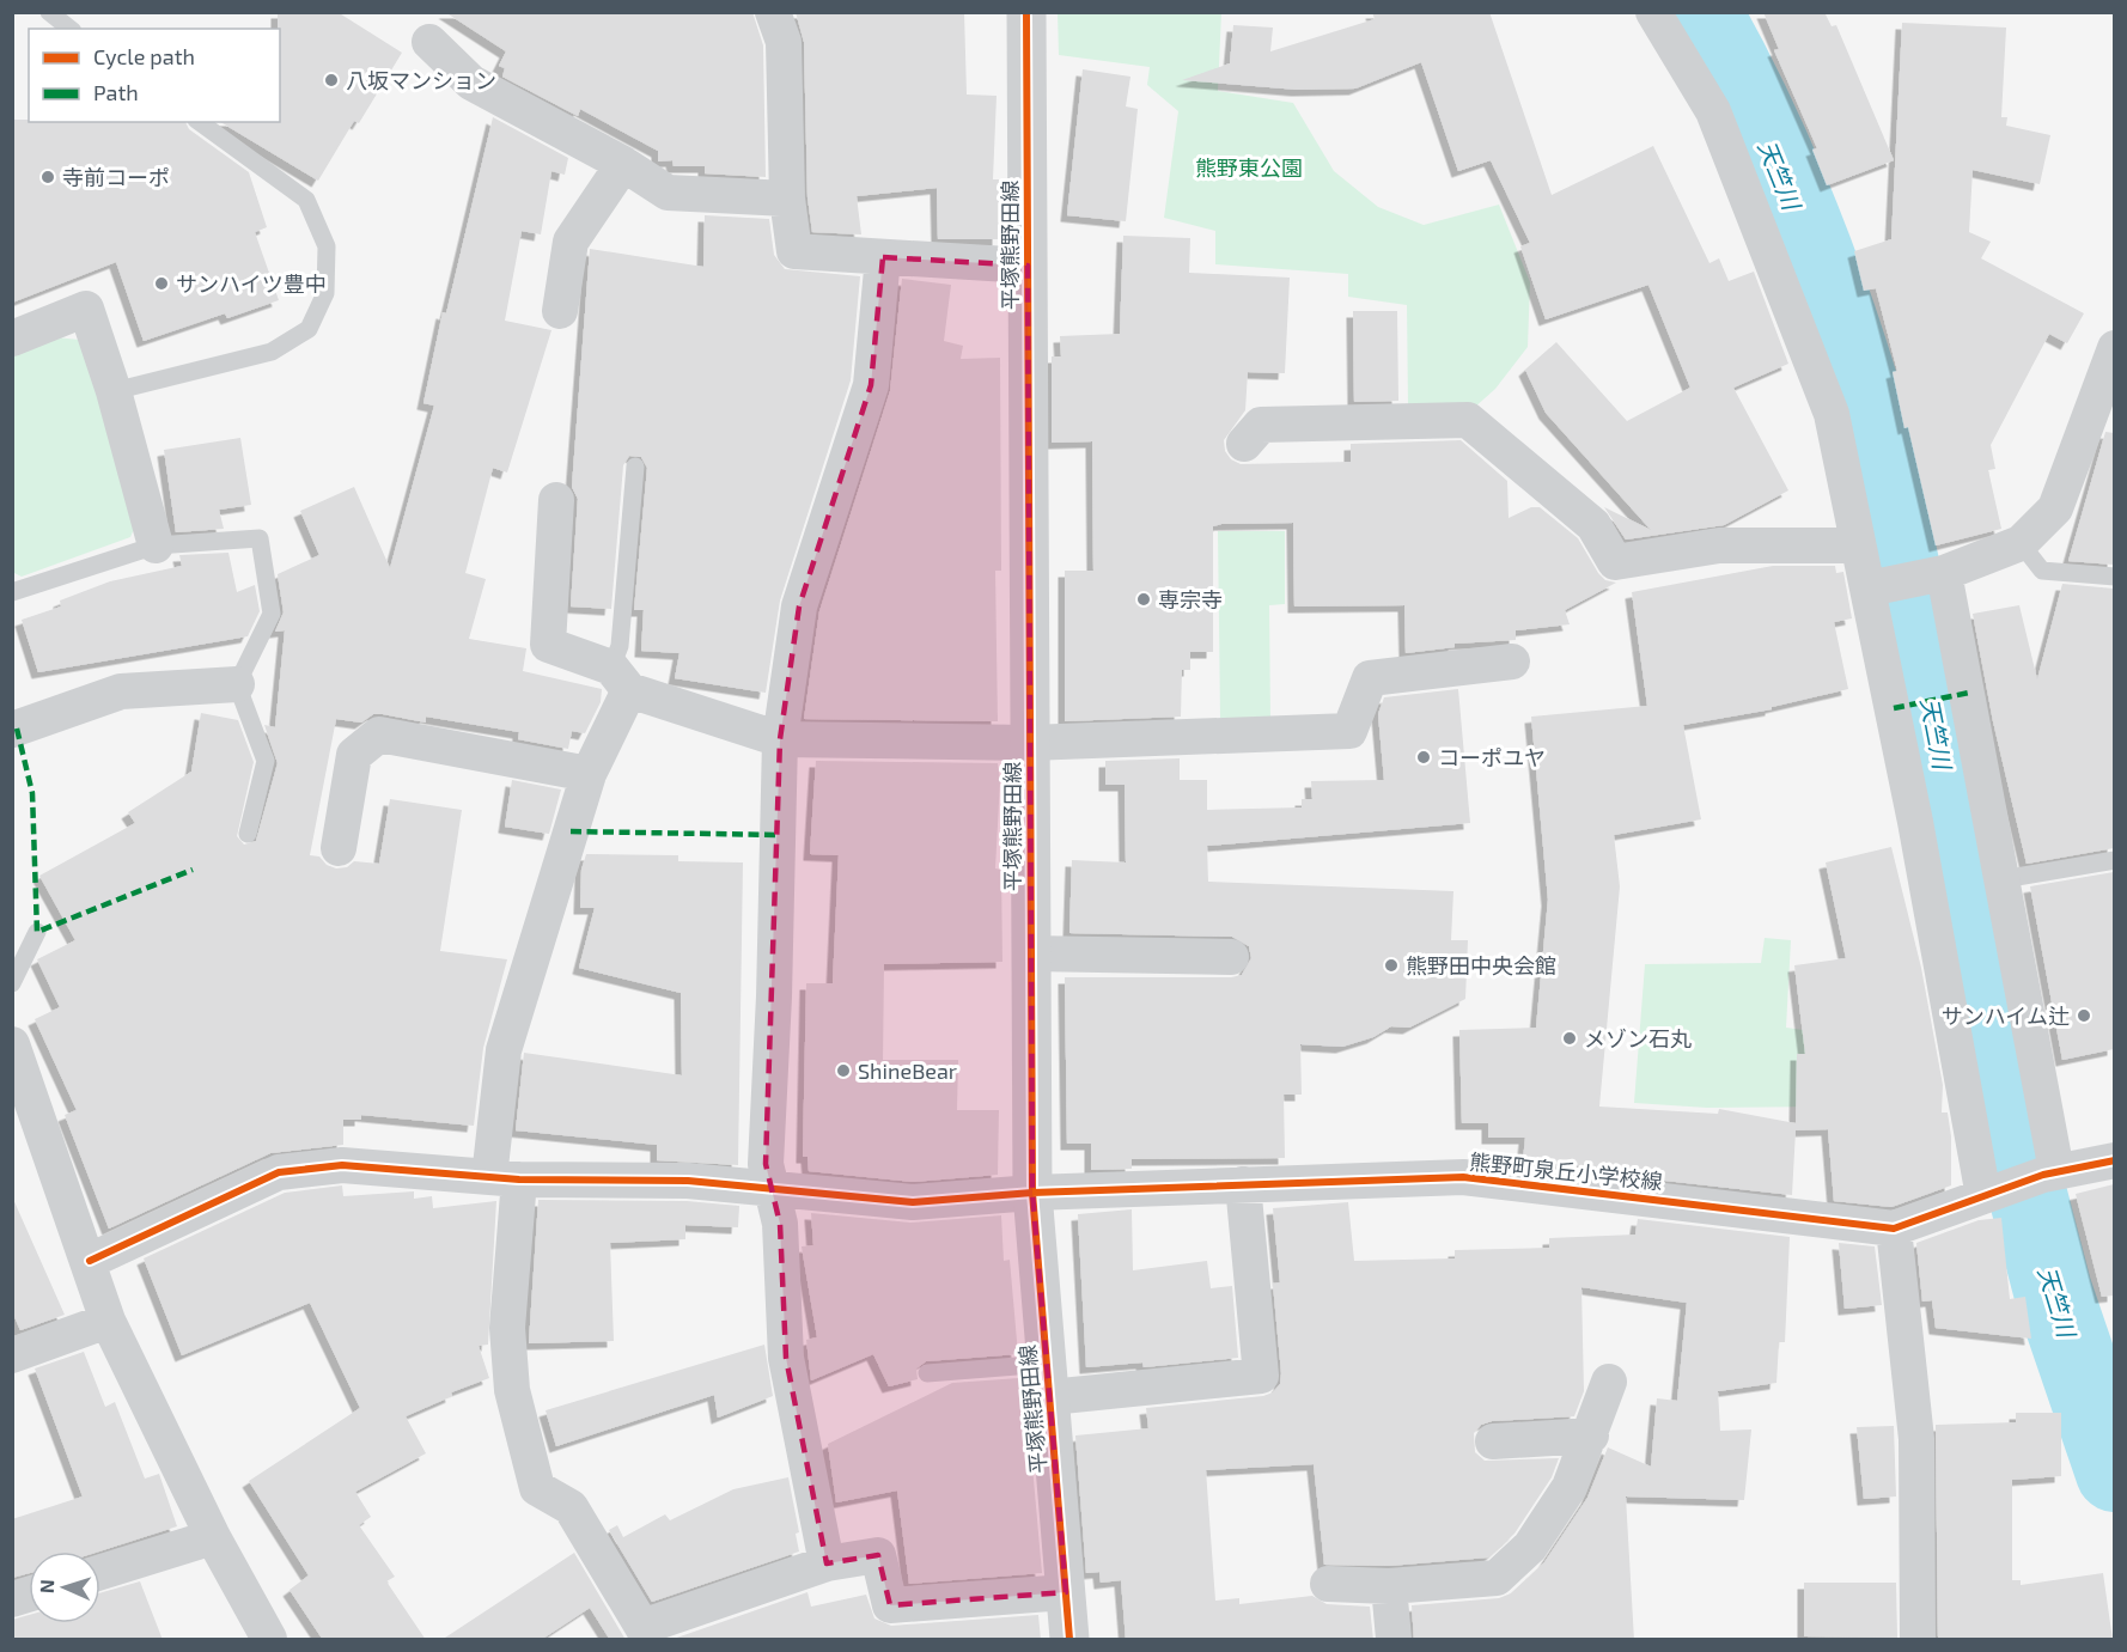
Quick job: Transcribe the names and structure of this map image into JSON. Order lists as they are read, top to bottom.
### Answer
{
  "streets": {
    "street": ["平塚熊野田線", "熊野町泉丘小学校線"]
  },
  "crossings": [
    ["平塚熊野田線", "熊野町泉丘小学校線"]
  ],
  "water": ["天竺川"],
  "parks": ["熊野東公園"],
  "places": [
    "八坂マンション",
    "寺前コーポ",
    "サンハイツ豊中",
    "専宗寺",
    "コーポユヤ",
    "熊野田中央会館",
    "サンハイム辻",
    "メゾン石丸",
    "ShineBear"
  ],
  "legend": ["Cycle path", "Path"],
  "north": "left"
}
